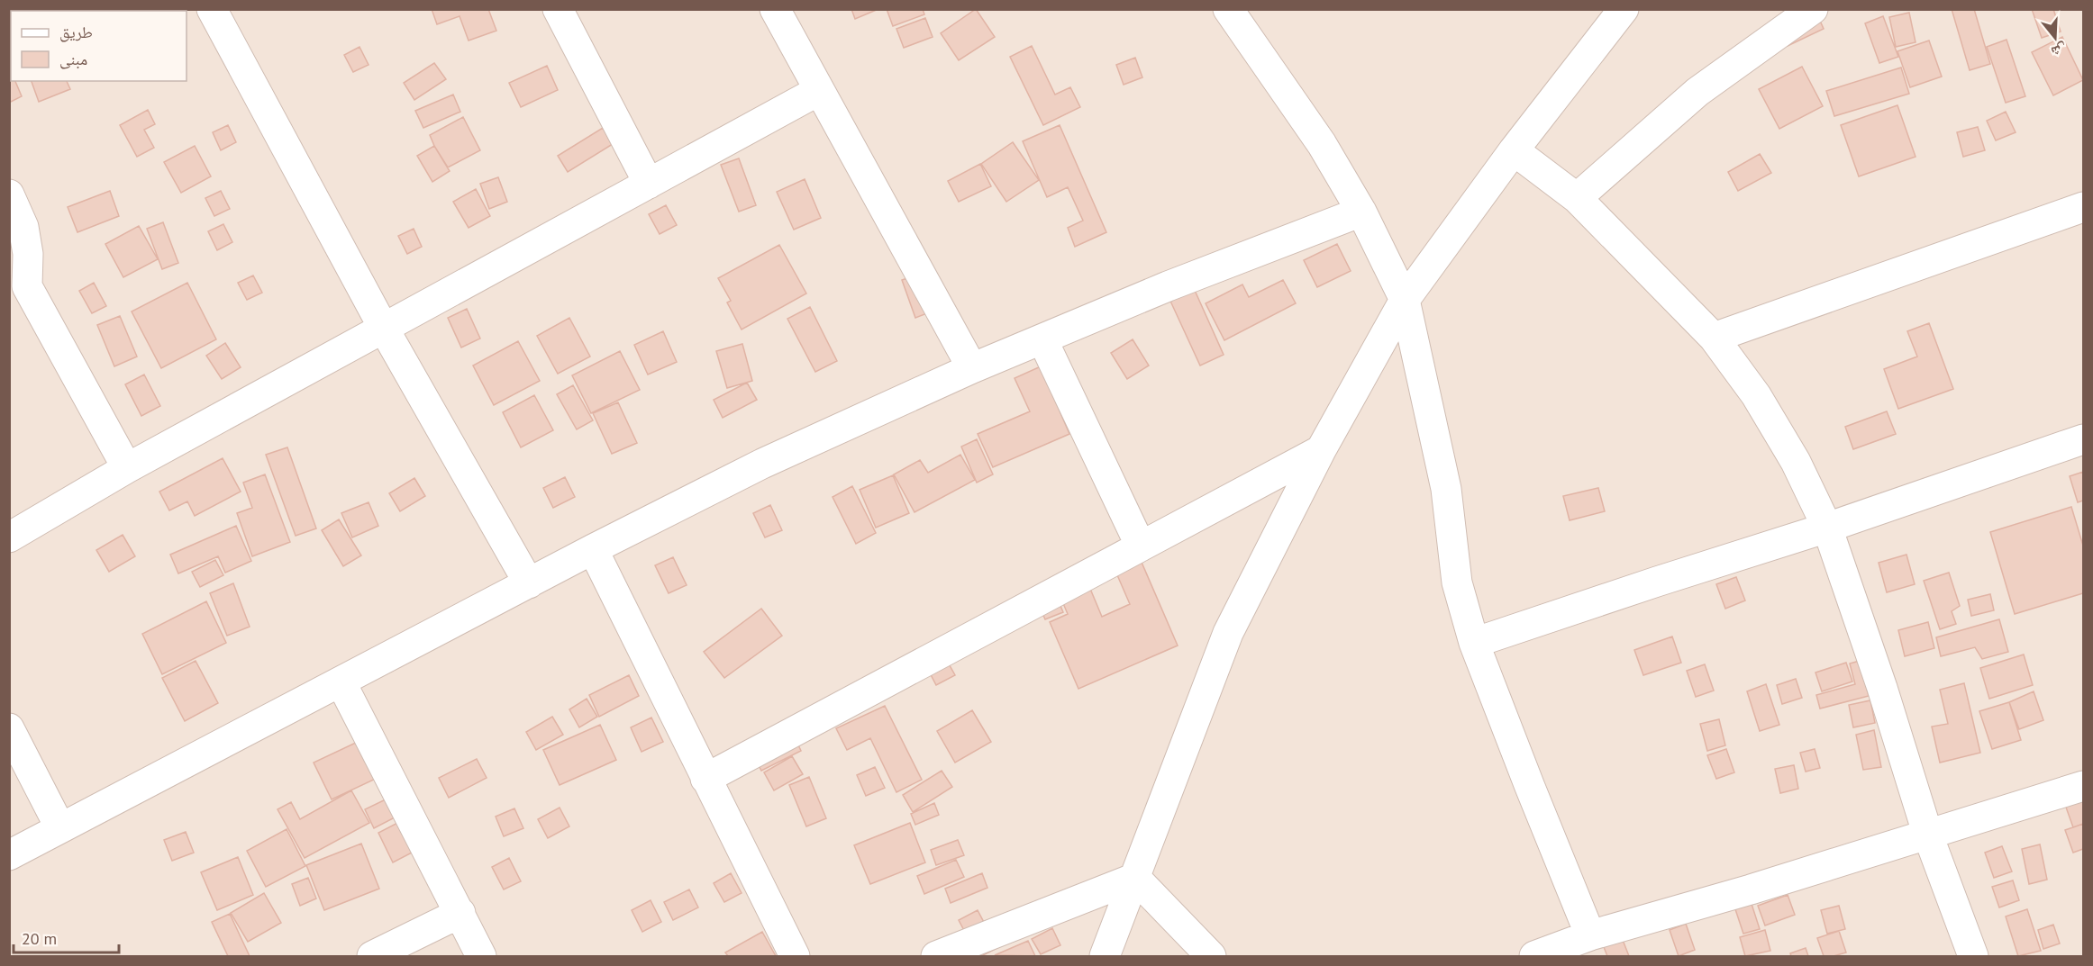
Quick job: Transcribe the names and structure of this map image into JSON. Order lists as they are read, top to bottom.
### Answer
{
  "legend": ["طريق", "مبنى"],
  "scale_bar": "20 m",
  "north": "bottom"
}
